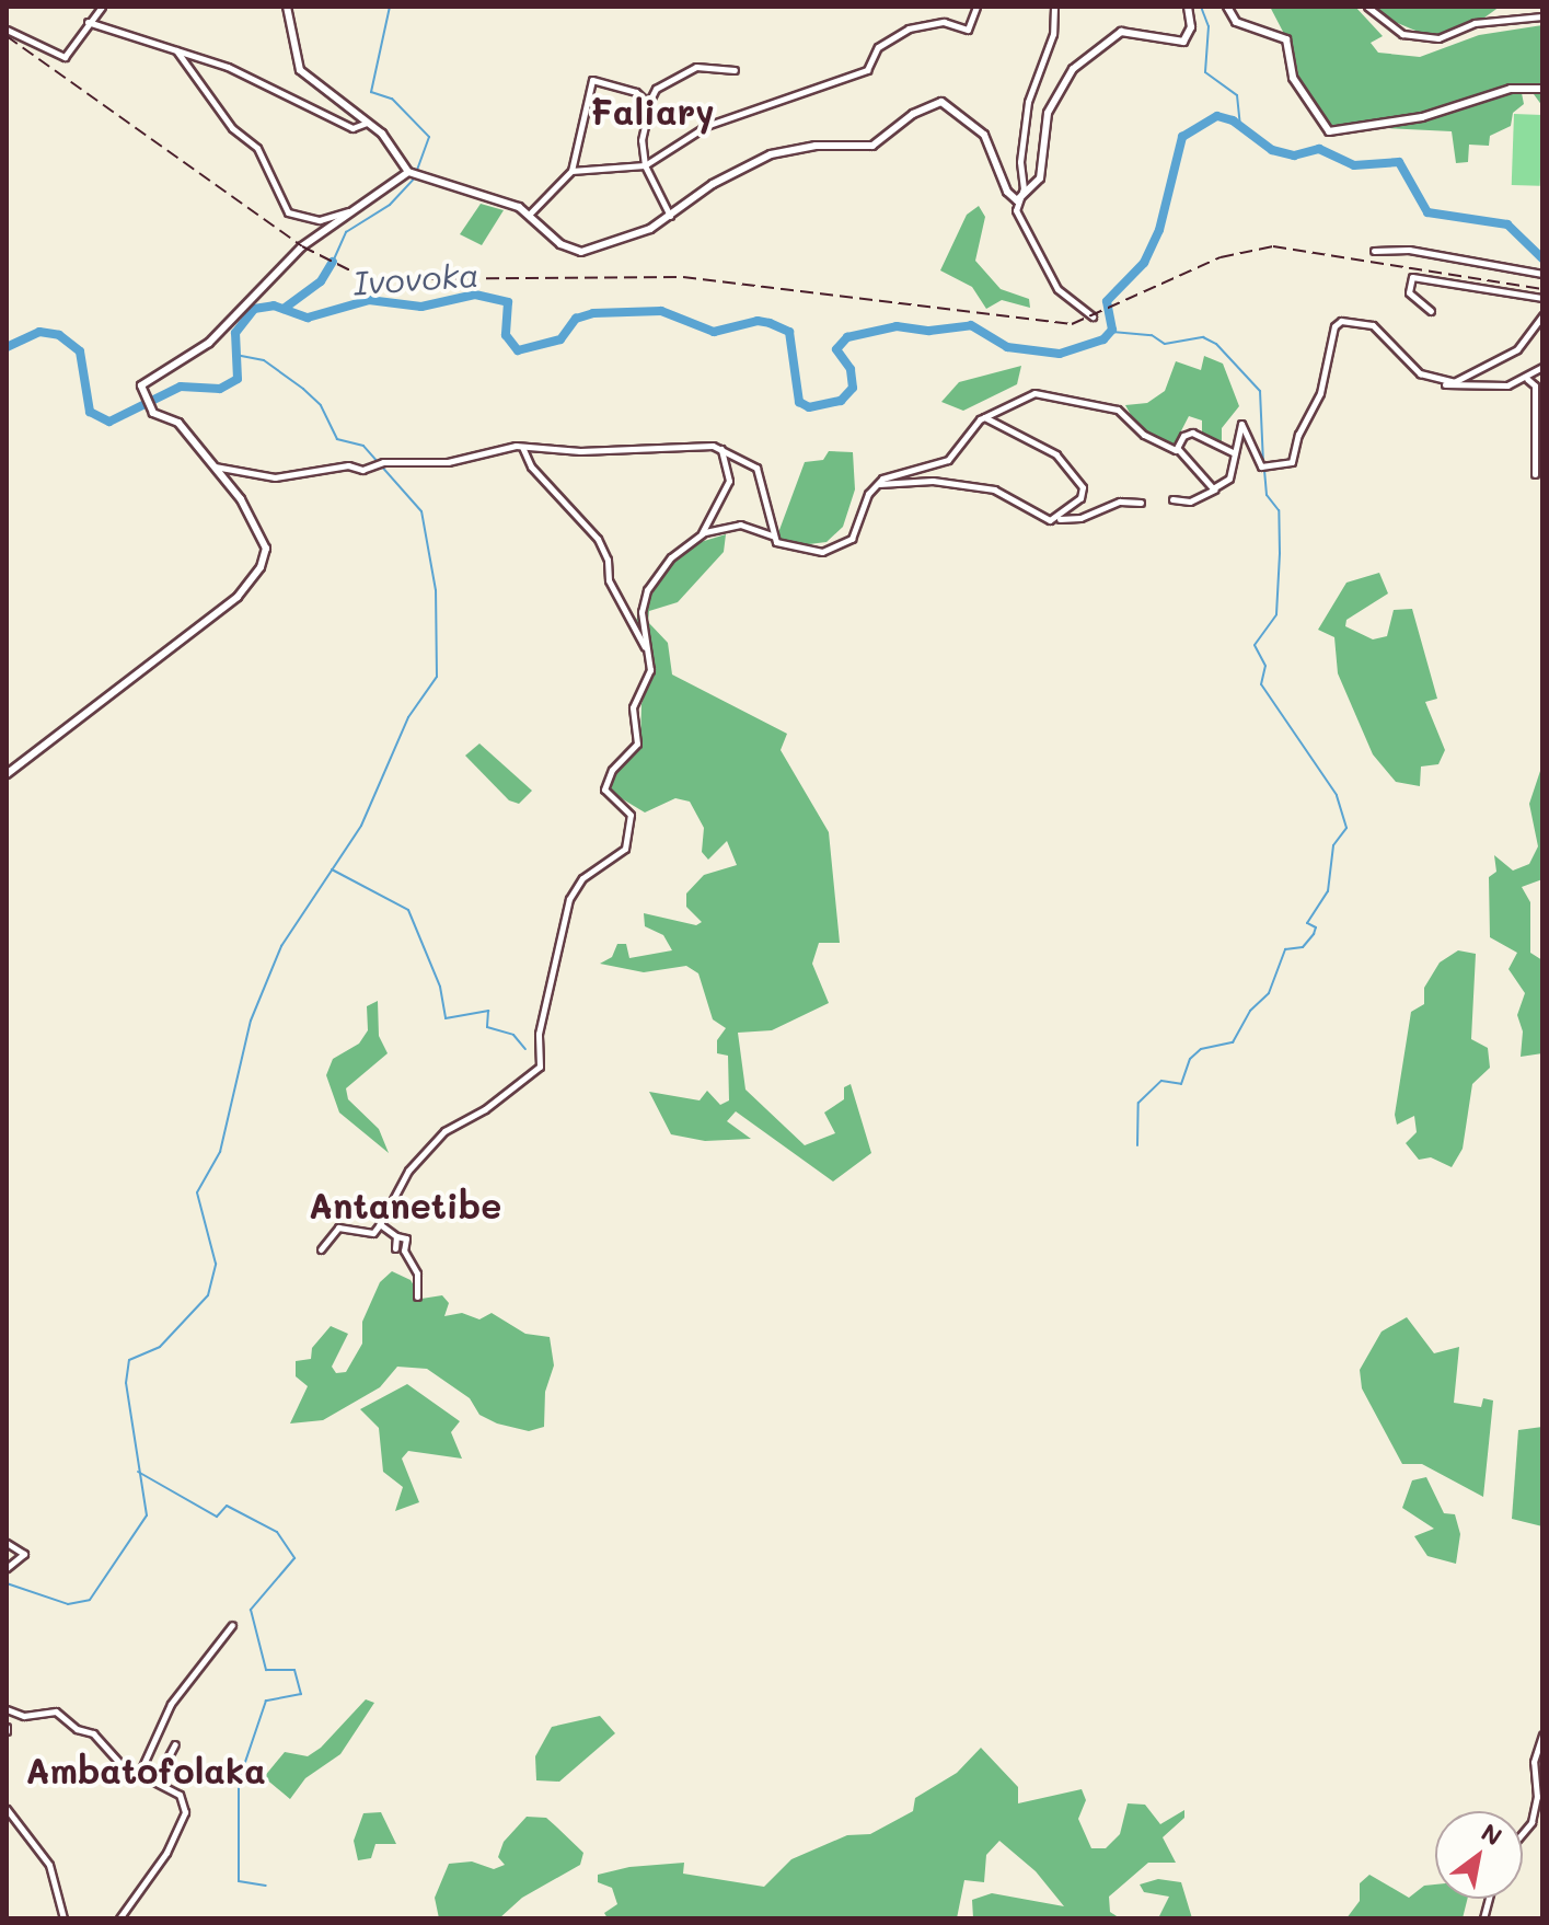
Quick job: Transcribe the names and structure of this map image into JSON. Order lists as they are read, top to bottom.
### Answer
{
  "districts": ["Faliary", "Antanetibe", "Ambatofolaka"],
  "water": ["Ivovoka"],
  "north": "top right"
}
